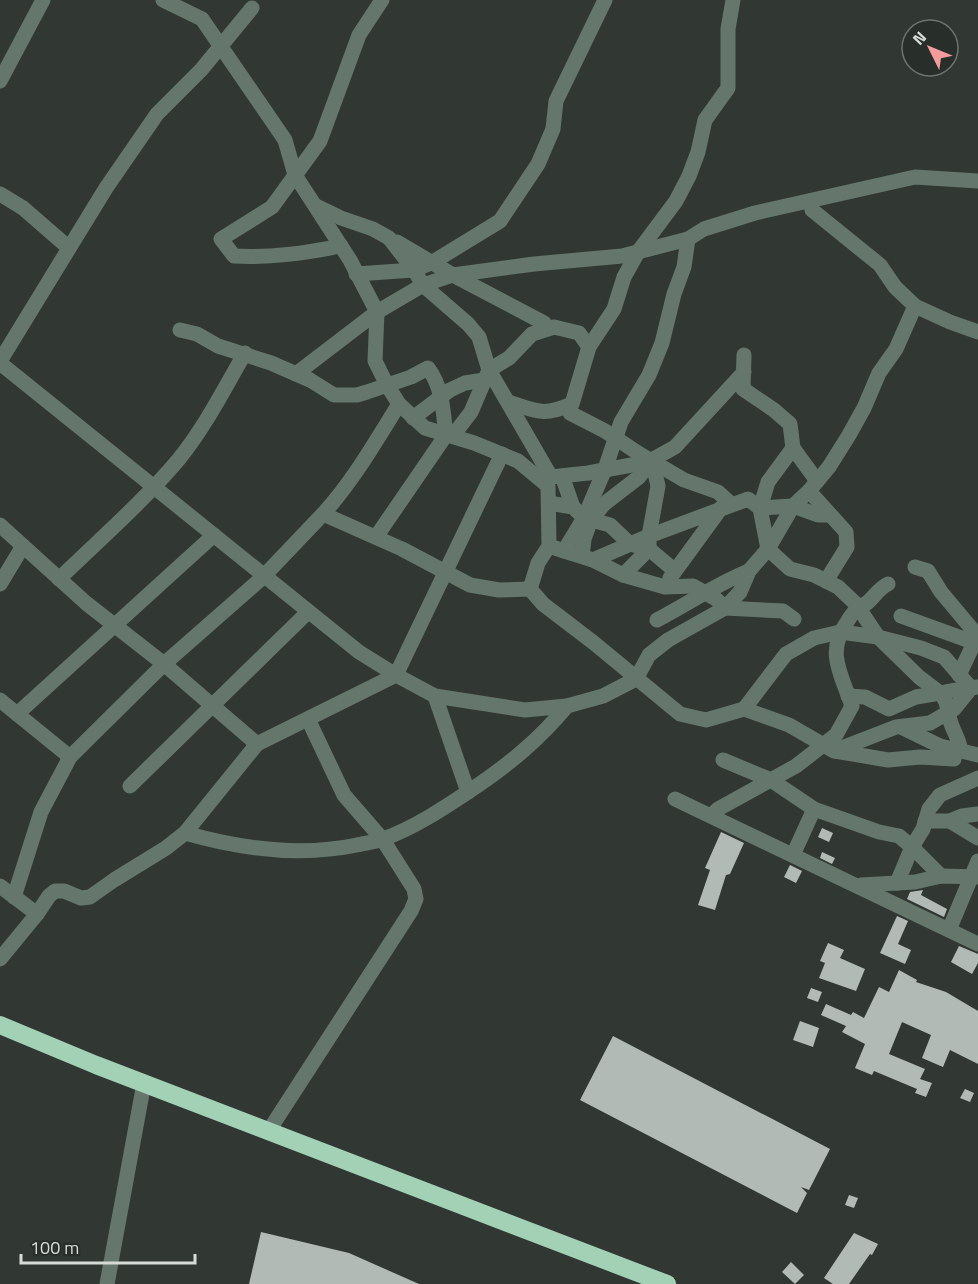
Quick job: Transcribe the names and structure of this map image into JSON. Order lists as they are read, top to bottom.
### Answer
{
  "scale_bar": "100 m",
  "north": "top left"
}
